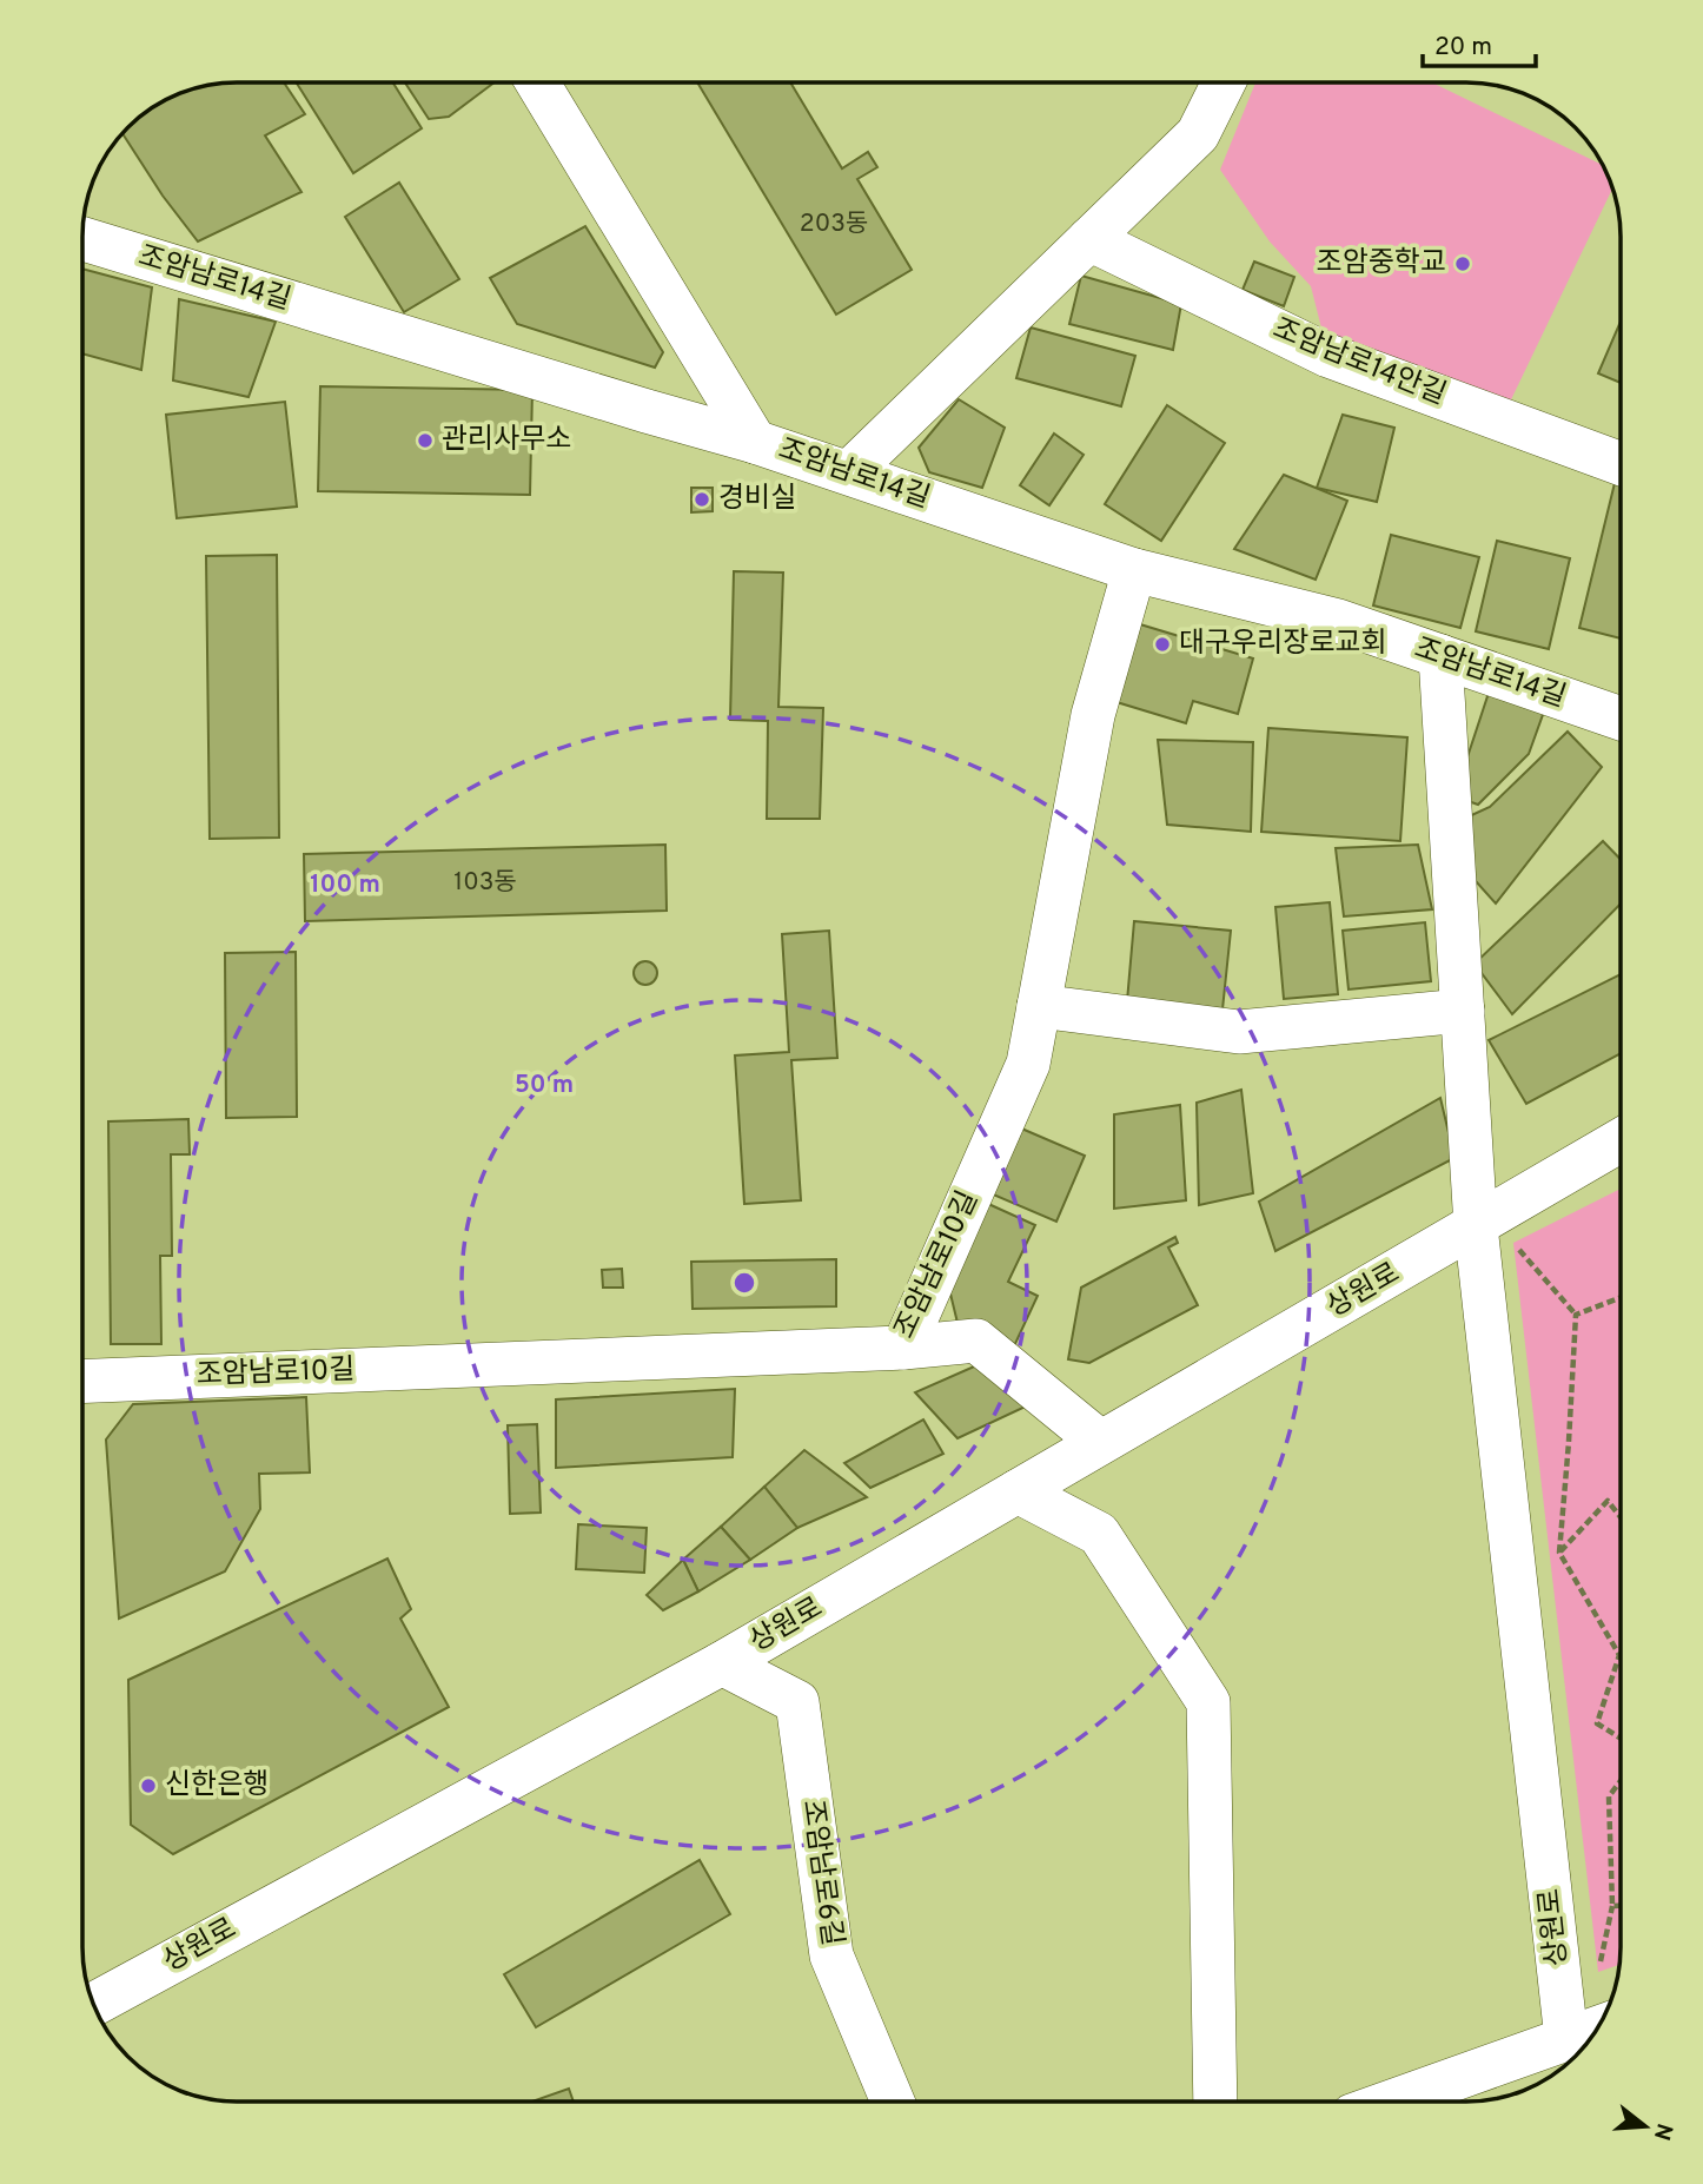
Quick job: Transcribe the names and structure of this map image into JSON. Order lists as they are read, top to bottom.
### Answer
{
  "streets": {
    "street": [
      "조암남로14길",
      "조암남로14안길",
      "조암남로10길",
      "상원로",
      "조암남로6길"
    ]
  },
  "crossings": [
    ["조암남로14길", "조암남로10길"],
    ["상원로", "조암남로6길"]
  ],
  "places": [
    "조암중학교",
    "관리사무소",
    "경비실",
    "대구우리장로교회",
    "신한은행"
  ],
  "house_numbers": ["203동", "103동"],
  "scale_bar": "20 m",
  "north": "right",
  "rings": ["100 m", "50 m"]
}
